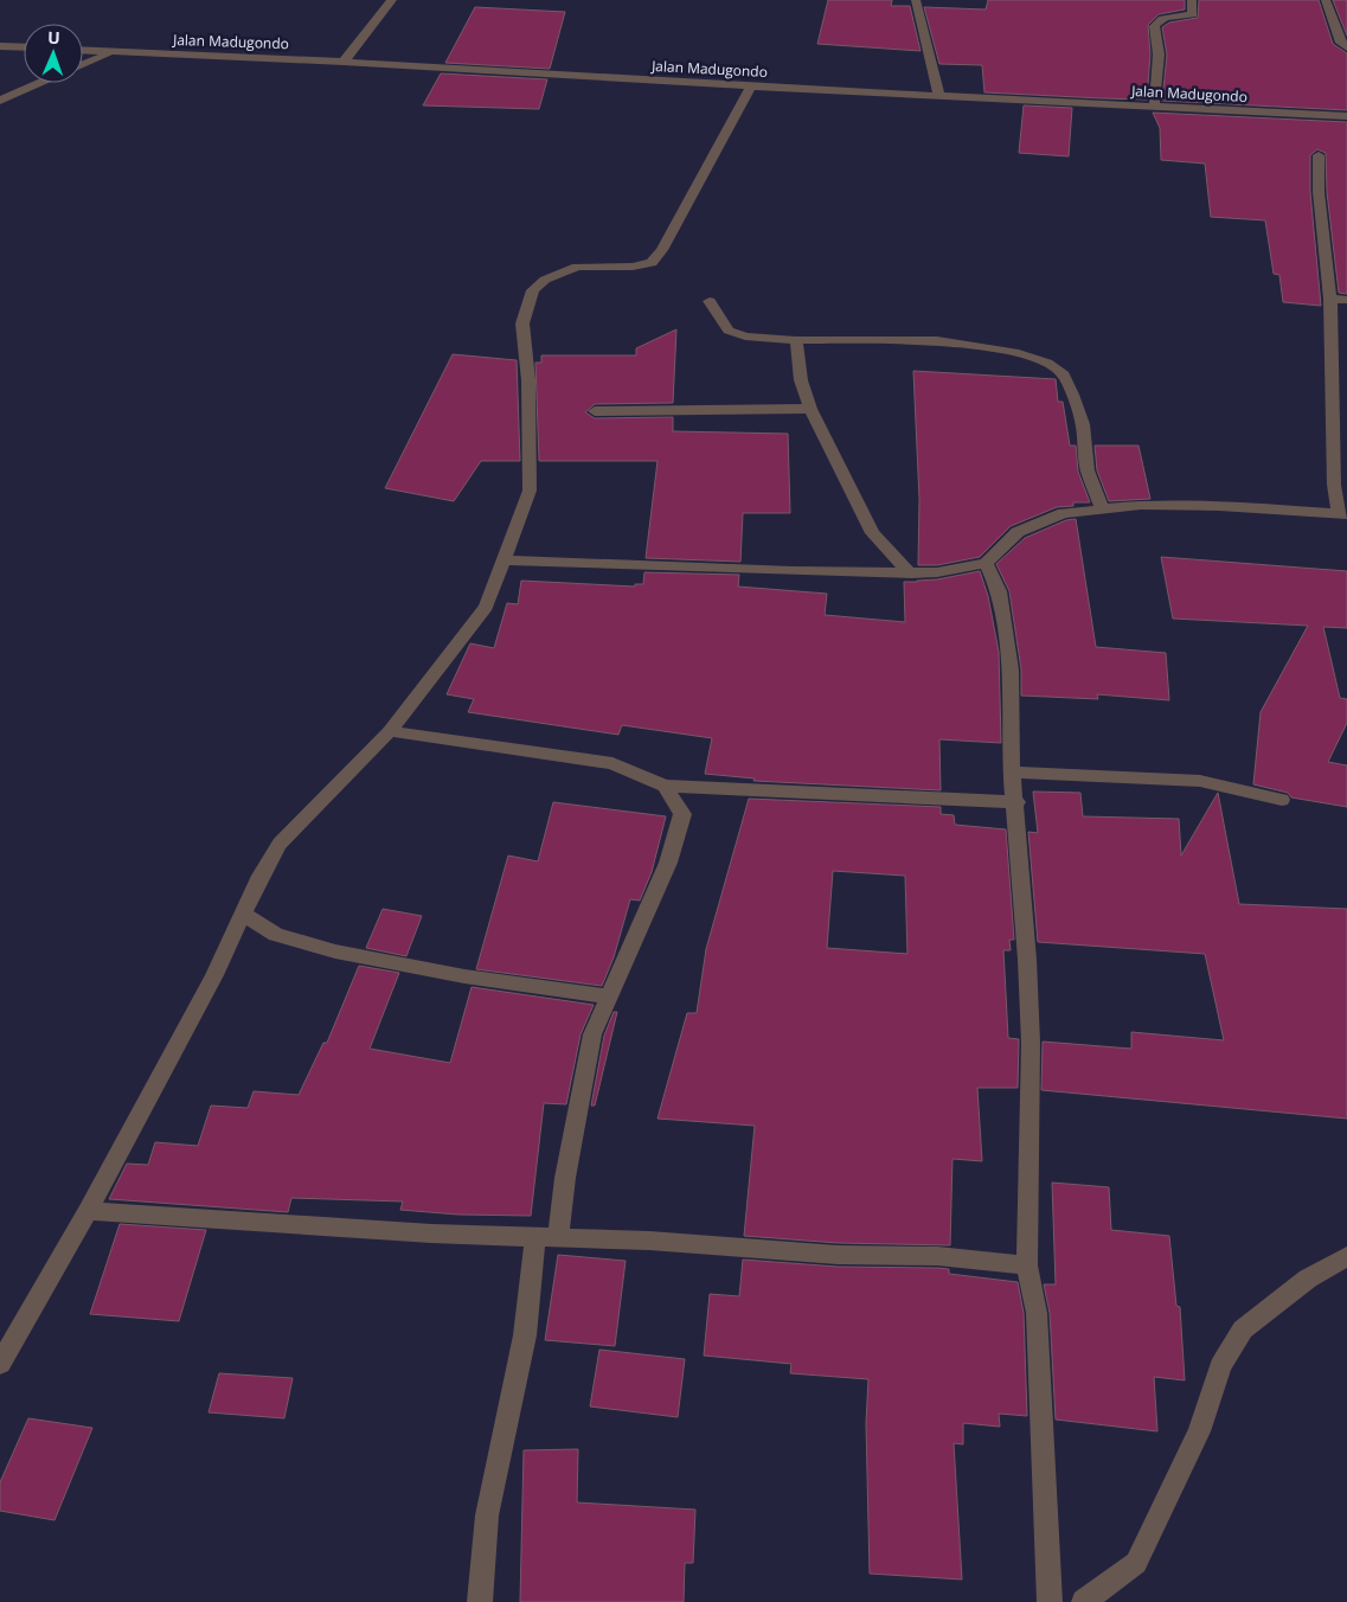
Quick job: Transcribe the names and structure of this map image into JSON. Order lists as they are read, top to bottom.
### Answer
{
  "streets": {
    "street": ["Jalan Madugondo"]
  },
  "north": "top"
}
